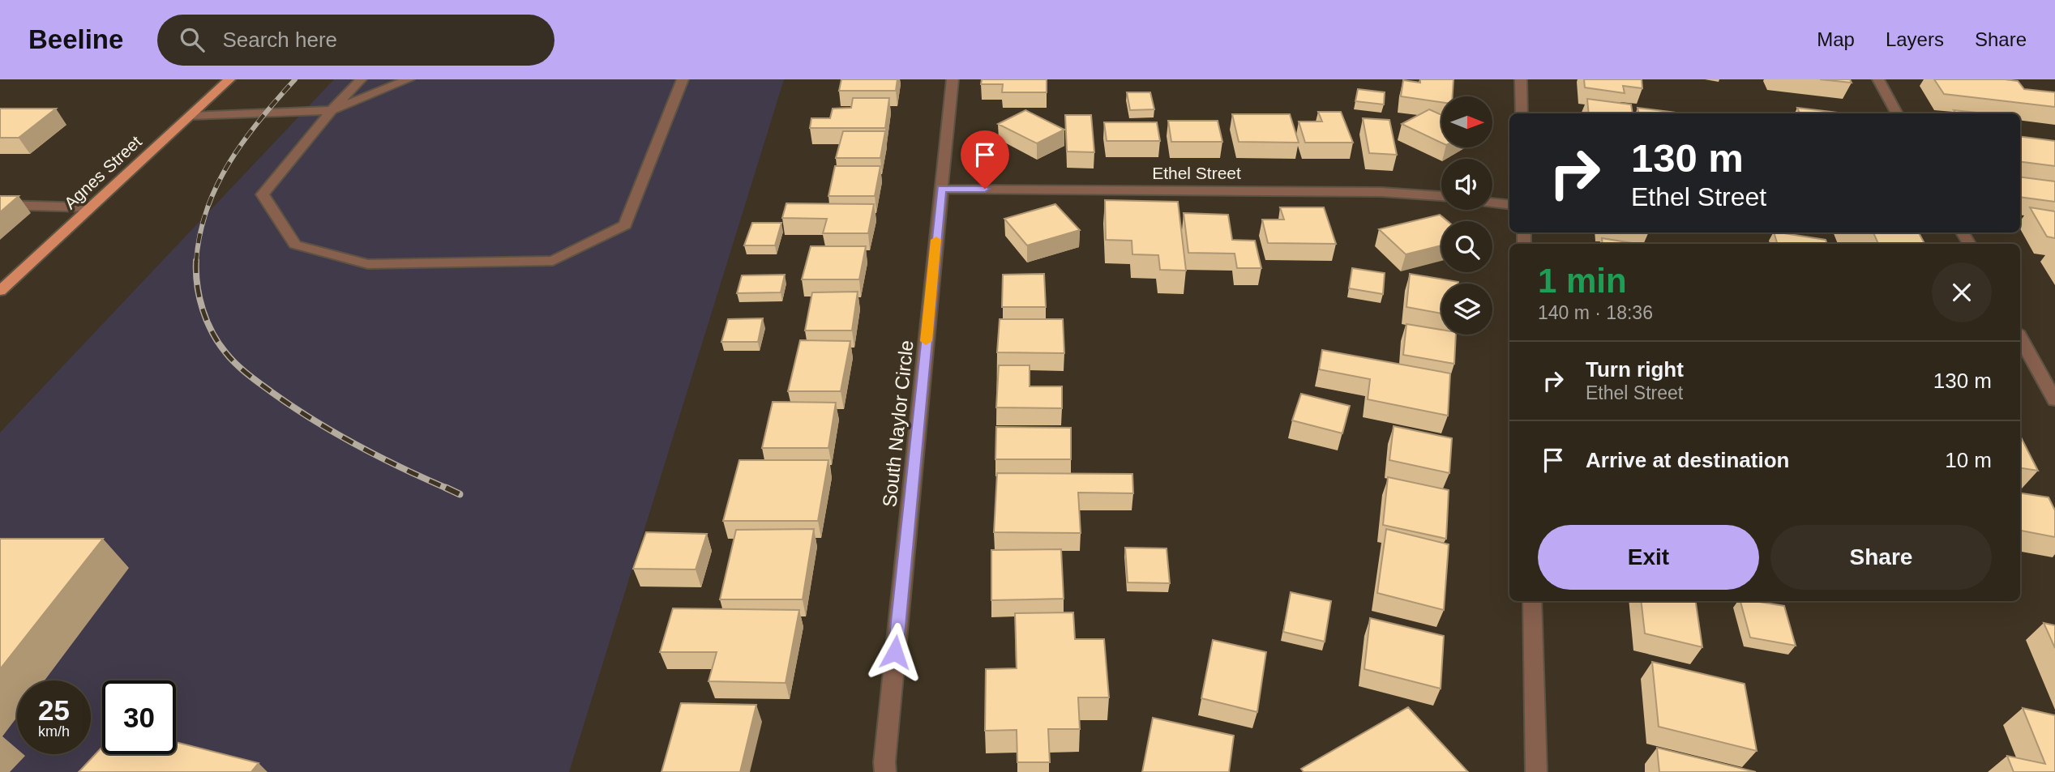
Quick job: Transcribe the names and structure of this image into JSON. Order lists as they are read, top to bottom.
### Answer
{
  "streets": {
    "main road": ["Agnes Street"],
    "street": ["Ethel Street", "South Naylor Circle"]
  },
  "crossings": [
    ["Ethel Street", "South Naylor Circle"]
  ],
  "north": "right",
  "page": {
    "header": "Beeline",
    "search": "Search here",
    "nav": ["Map", "Layers", "Share"],
    "turn": ["130 m", "Ethel Street"],
    "heading": ["1 min", "140 m · 18:36"],
    "list": [
      {
        "name": "Turn right",
        "note": "Ethel Street",
        "value": "130 m"
      },
      {
        "name": "Arrive at destination",
        "value": "10 m"
      }
    ],
    "buttons": ["Exit", "Share"],
    "speed": "25 km/h",
    "limit": "30"
  }
}
